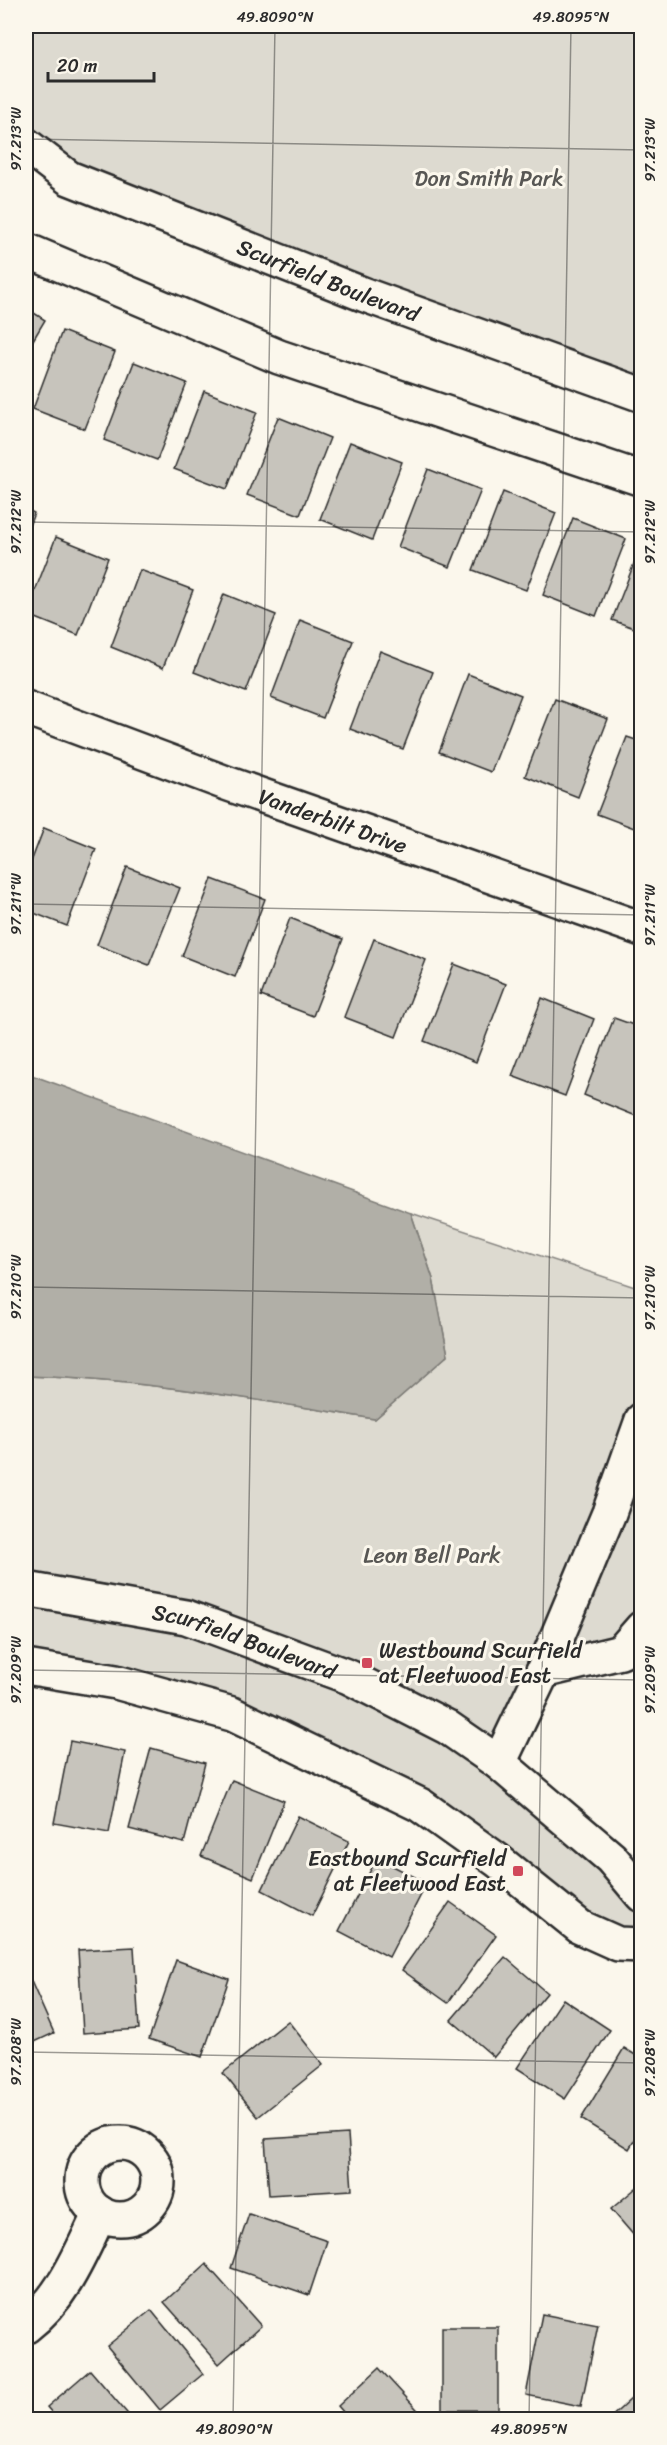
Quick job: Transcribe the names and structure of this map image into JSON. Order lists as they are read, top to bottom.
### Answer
{
  "streets": {
    "street": ["Scurfield Boulevard", "Vanderbilt Drive"]
  },
  "parks": ["Don Smith Park", "Leon Bell Park"],
  "places": {
    "transit": ["Westbound Scurfield at Fleetwood East", "Eastbound Scurfield at Fleetwood East"]
  },
  "scale_bar": "20 m",
  "coordinates": [
    "49.8090°N",
    "49.8095°N",
    "97.213°W",
    "97.212°W",
    "97.211°W",
    "97.210°W",
    "97.209°W",
    "97.208°W"
  ]
}
